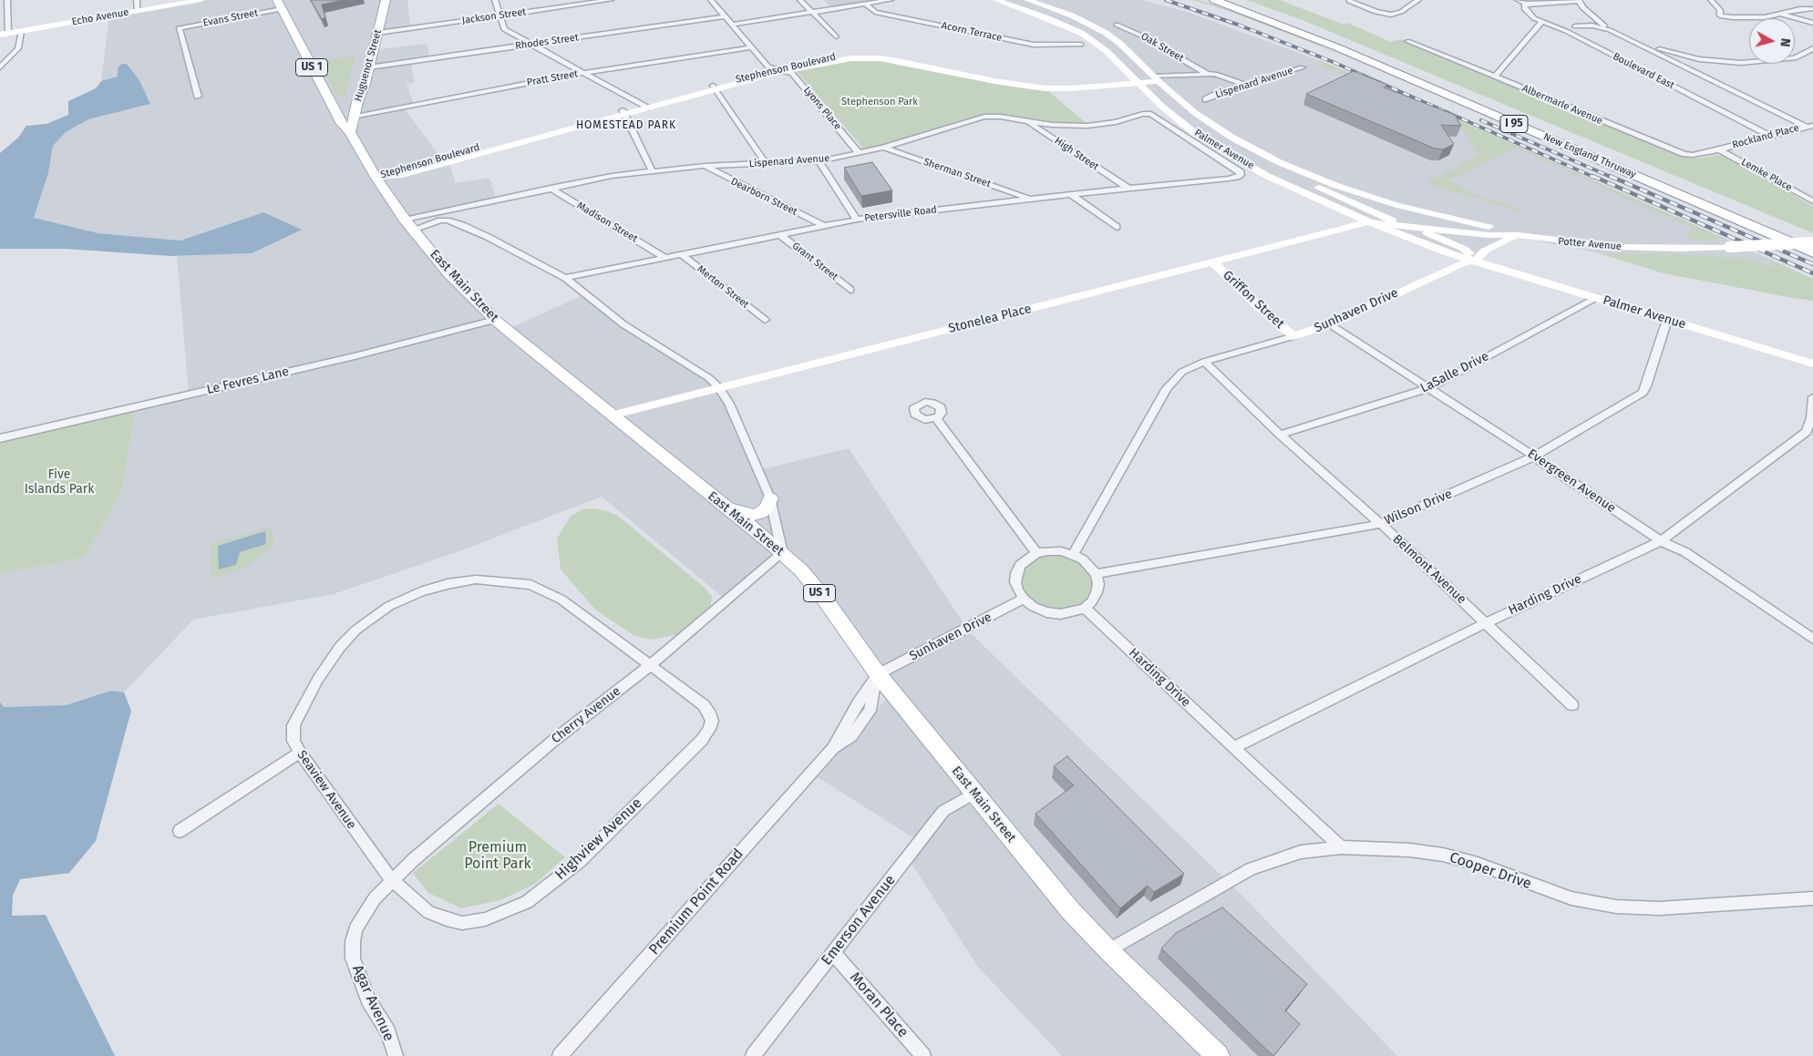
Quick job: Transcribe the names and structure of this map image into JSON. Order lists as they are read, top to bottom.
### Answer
{
  "streets": {
    "highway": ["I 95", "New England Thruway"],
    "main road": ["Huguenot Street", "US 1", "East Main Street"],
    "street": [
      "Jackson Street",
      "Echo Avenue",
      "Evans Street",
      "Acorn Terrace",
      "Rhodes Street",
      "Oak Street",
      "Stephenson Boulevard",
      "Boulevard East",
      "Pratt Street",
      "Lispenard Avenue",
      "Albermarle Avenue",
      "Lyons Place",
      "Rockland Place",
      "Palmer Avenue",
      "High Street",
      "Sherman Street",
      "Lemke Place",
      "Dearborn Street",
      "Petersville Road",
      "Madison Street",
      "Potter Avenue",
      "Grant Street",
      "Merton Street",
      "Griffon Street",
      "Sunhaven Drive",
      "Stonelea Place",
      "LaSalle Drive",
      "Le Fevres Lane",
      "Evergreen Avenue",
      "Wilson Drive",
      "Belmont Avenue",
      "Harding Drive",
      "Cherry Avenue",
      "Seaview Avenue",
      "Highview Avenue",
      "Cooper Drive",
      "Premium Point Road",
      "Emerson Avenue",
      "Agar Avenue",
      "Moran Place"
    ]
  },
  "crossings": [
    ["Jackson Street", "Huguenot Street"],
    ["Evans Street", "East Main Street"],
    ["Rhodes Street", "Huguenot Street"],
    ["Rhodes Street", "Lyons Place"],
    ["Oak Street", "Stephenson Boulevard"],
    ["Huguenot Street", "Pratt Street"],
    ["Huguenot Street", "East Main Street"],
    ["Stephenson Boulevard", "Lispenard Avenue"],
    ["Stephenson Boulevard", "Lyons Place"],
    ["Stephenson Boulevard", "Palmer Avenue"],
    ["Stephenson Boulevard", "East Main Street"],
    ["Boulevard East", "Rockland Place"],
    ["Pratt Street", "Lyons Place"],
    ["Lispenard Avenue", "Lyons Place"],
    ["Lispenard Avenue", "High Street"],
    ["Lispenard Avenue", "Sherman Street"],
    ["Lispenard Avenue", "Dearborn Street"],
    ["Lispenard Avenue", "Petersville Road"],
    ["Lispenard Avenue", "Madison Street"],
    ["Lispenard Avenue", "East Main Street"],
    ["Albermarle Avenue", "Rockland Place"],
    ["Albermarle Avenue", "Lemke Place"],
    ["Rockland Place", "Lemke Place"],
    ["Palmer Avenue", "Potter Avenue"],
    ["Palmer Avenue", "Sunhaven Drive"],
    ["Palmer Avenue", "Stonelea Place"],
    ["Palmer Avenue", "LaSalle Drive"],
    ["Palmer Avenue", "Wilson Drive"],
    ["High Street", "Petersville Road"],
    ["New England Thruway", "Potter Avenue"],
    ["Sherman Street", "Petersville Road"],
    ["Dearborn Street", "Petersville Road"],
    ["Petersville Road", "Madison Street"],
    ["Petersville Road", "Grant Street"],
    ["Petersville Road", "Merton Street"],
    ["Potter Avenue", "Sunhaven Drive"],
    ["Potter Avenue", "Stonelea Place"],
    ["East Main Street", "Sunhaven Drive"],
    ["East Main Street", "Stonelea Place"],
    ["East Main Street", "Le Fevres Lane"],
    ["East Main Street", "Cherry Avenue"],
    ["East Main Street", "Cooper Drive"],
    ["East Main Street", "Premium Point Road"],
    ["East Main Street", "Emerson Avenue"],
    ["Griffon Street", "Sunhaven Drive"],
    ["Griffon Street", "Stonelea Place"],
    ["Sunhaven Drive", "Evergreen Avenue"],
    ["Sunhaven Drive", "Wilson Drive"],
    ["Sunhaven Drive", "Belmont Avenue"],
    ["Sunhaven Drive", "Harding Drive"],
    ["Sunhaven Drive", "Premium Point Road"],
    ["LaSalle Drive", "Evergreen Avenue"],
    ["LaSalle Drive", "Belmont Avenue"],
    ["Evergreen Avenue", "Wilson Drive"],
    ["Evergreen Avenue", "Harding Drive"],
    ["Wilson Drive", "Belmont Avenue"],
    ["Wilson Drive", "Harding Drive"],
    ["Belmont Avenue", "Harding Drive"],
    ["Harding Drive", "Cooper Drive"],
    ["Cherry Avenue", "Seaview Avenue"],
    ["Cherry Avenue", "Highview Avenue"],
    ["Cherry Avenue", "Agar Avenue"],
    ["Seaview Avenue", "Highview Avenue"],
    ["Seaview Avenue", "Agar Avenue"],
    ["Highview Avenue", "Agar Avenue"],
    ["Emerson Avenue", "Moran Place"]
  ],
  "districts": ["HOMESTEAD PARK"],
  "parks": ["Stephenson Park", "Five Islands Park", "Premium Point Park"],
  "north": "right"
}
